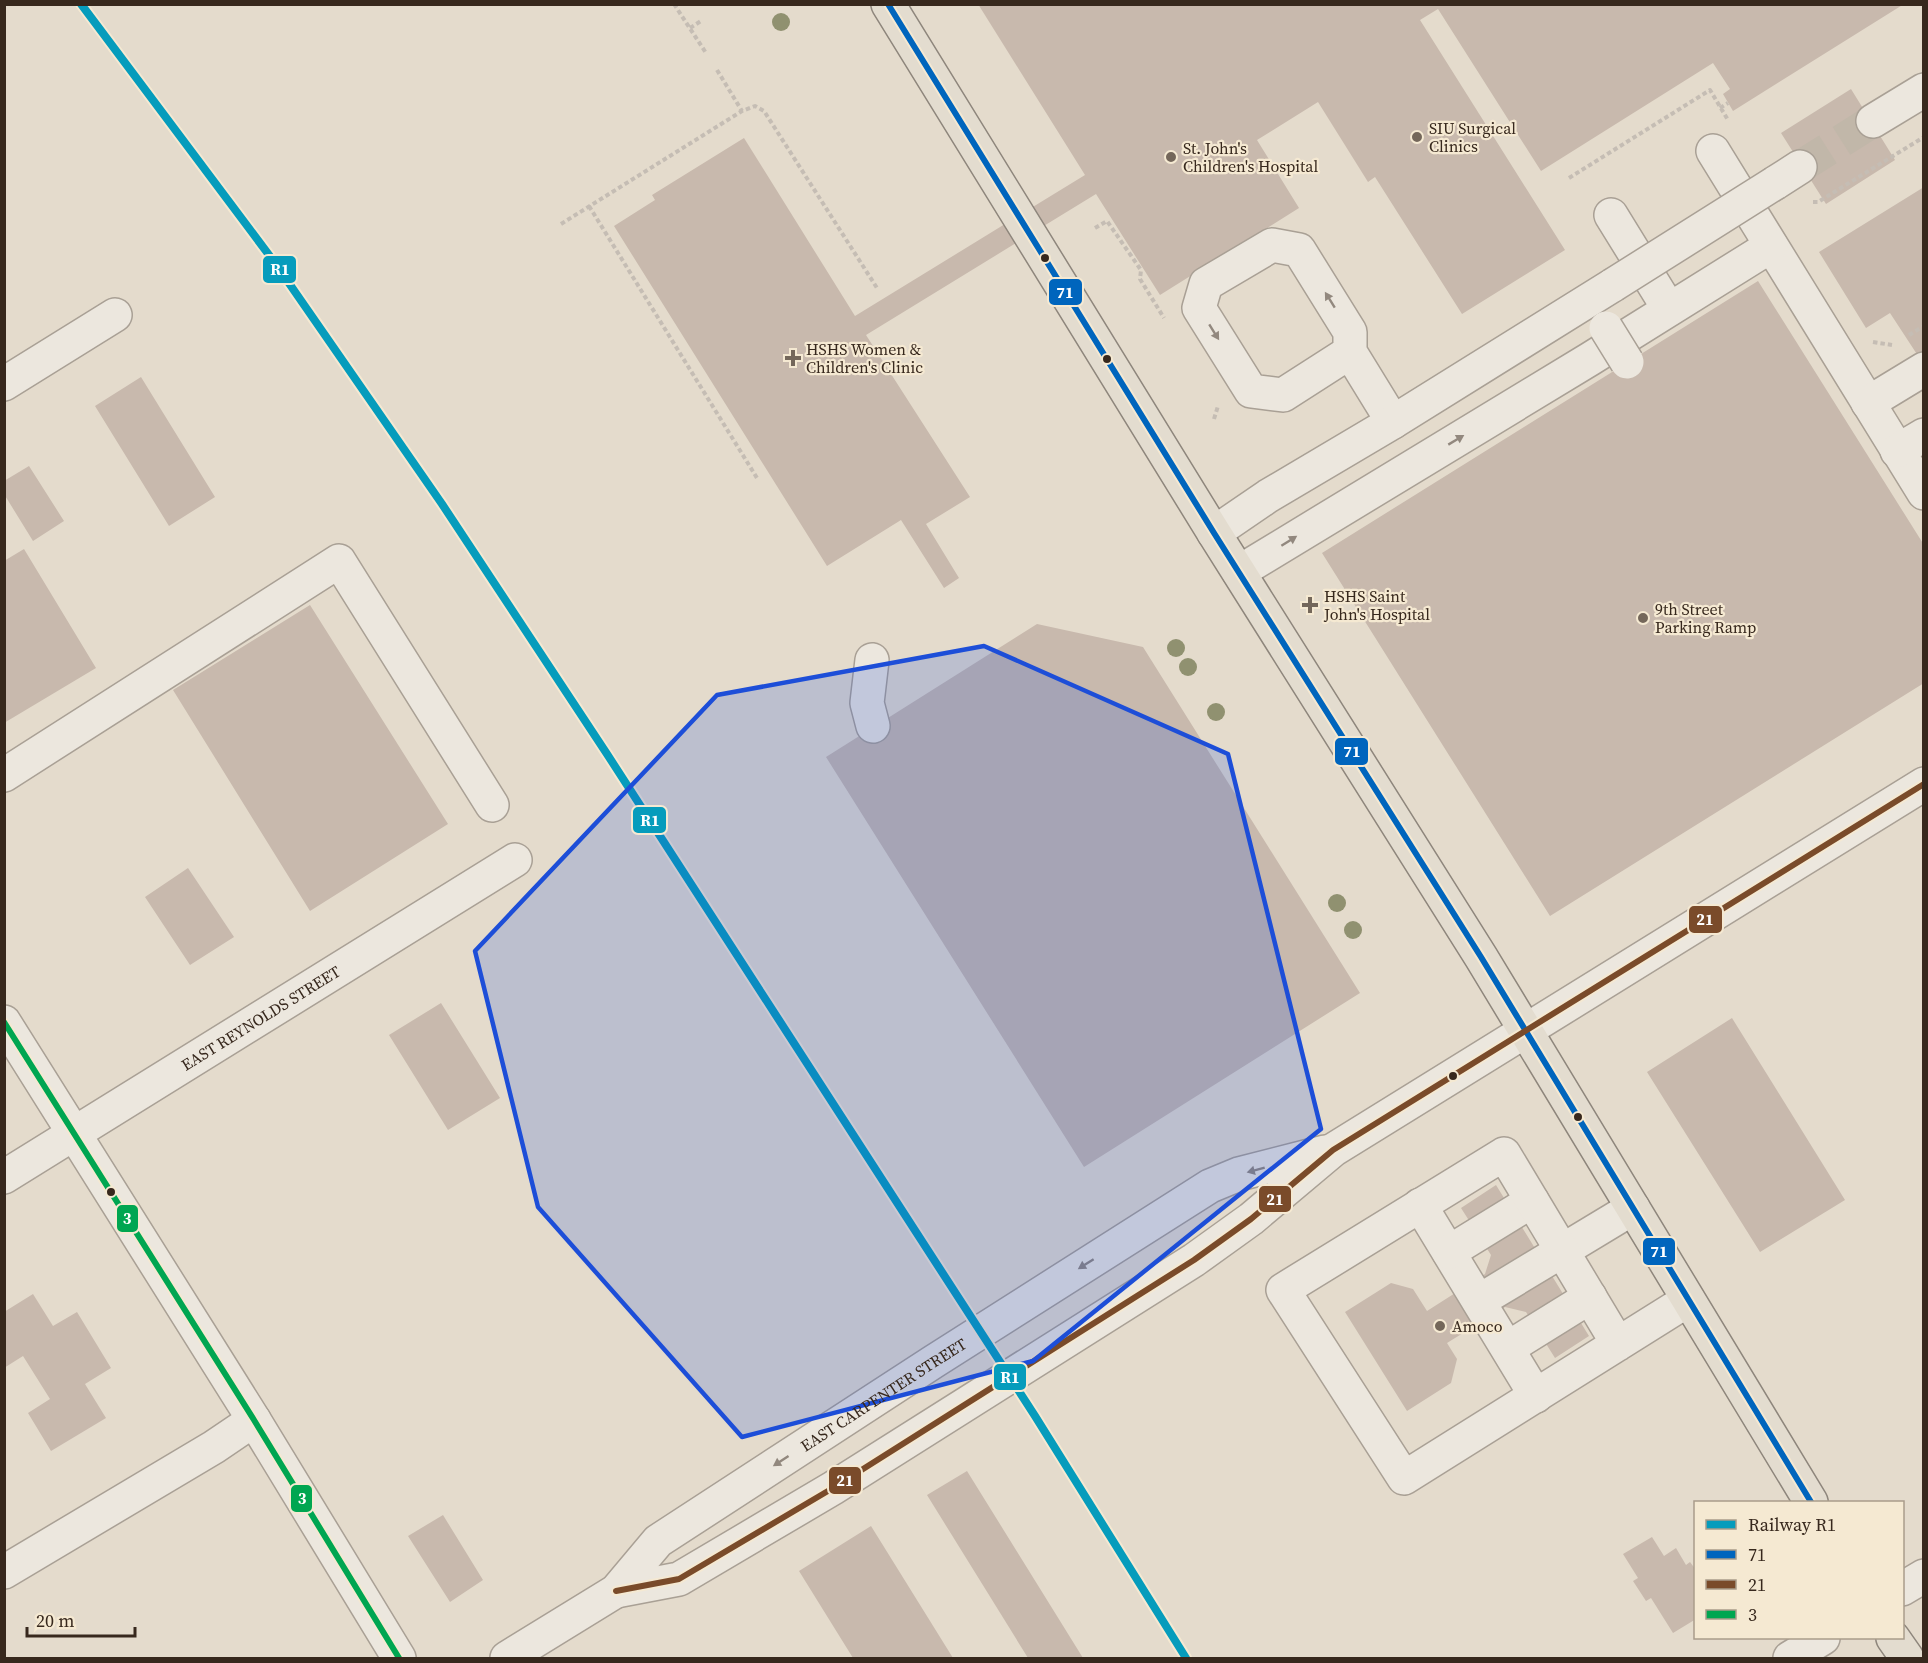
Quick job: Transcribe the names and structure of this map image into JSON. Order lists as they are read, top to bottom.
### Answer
{
  "streets": {
    "street": ["EAST REYNOLDS STREET", "EAST CARPENTER STREET"]
  },
  "places": {
    "other": [
      "SIU Surgical Clinics",
      "St. John's Children's Hospital",
      "9th Street Parking Ramp",
      "Amoco"
    ],
    "health": ["HSHS Women & Children's Clinic", "HSHS Saint John's Hospital"]
  },
  "lines": [
    "rail line R1",
    "transit line 71",
    "transit line 21",
    "transit line 3"
  ],
  "legend": [
    "Railway R1",
    "71",
    "21",
    "3"
  ],
  "scale_bar": "20 m"
}
